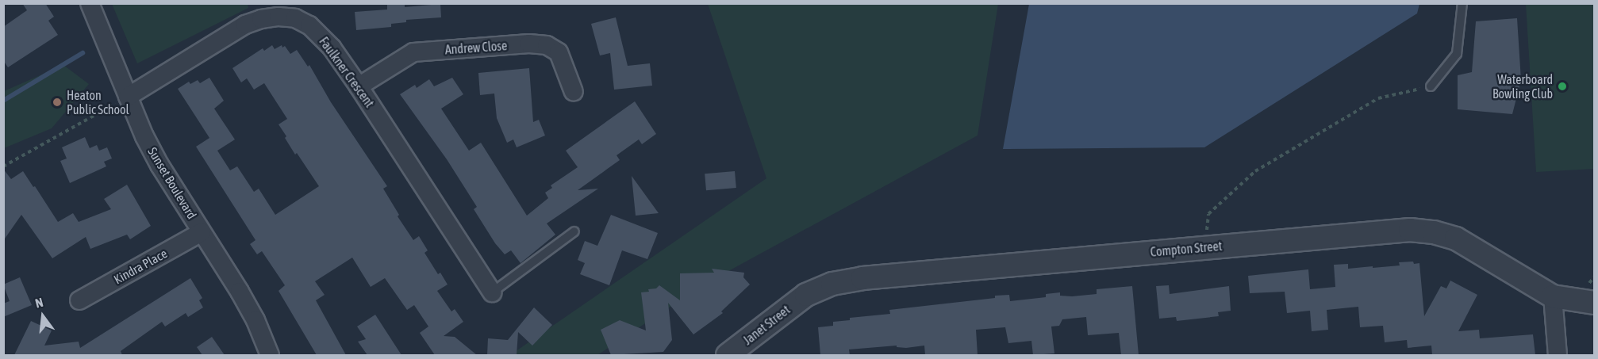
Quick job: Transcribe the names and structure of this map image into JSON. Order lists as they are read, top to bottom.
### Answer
{
  "streets": {
    "street": [
      "Andrew Close",
      "Faulkner Crescent",
      "Sunset Boulevard",
      "Compton Street",
      "Kindra Place",
      "Janet Street"
    ]
  },
  "crossings": [
    ["Andrew Close", "Faulkner Crescent"],
    ["Faulkner Crescent", "Sunset Boulevard"],
    ["Sunset Boulevard", "Kindra Place"],
    ["Compton Street", "Janet Street"]
  ],
  "places": ["Waterboard Bowling Club", "Heaton Public School"],
  "north": "top"
}
